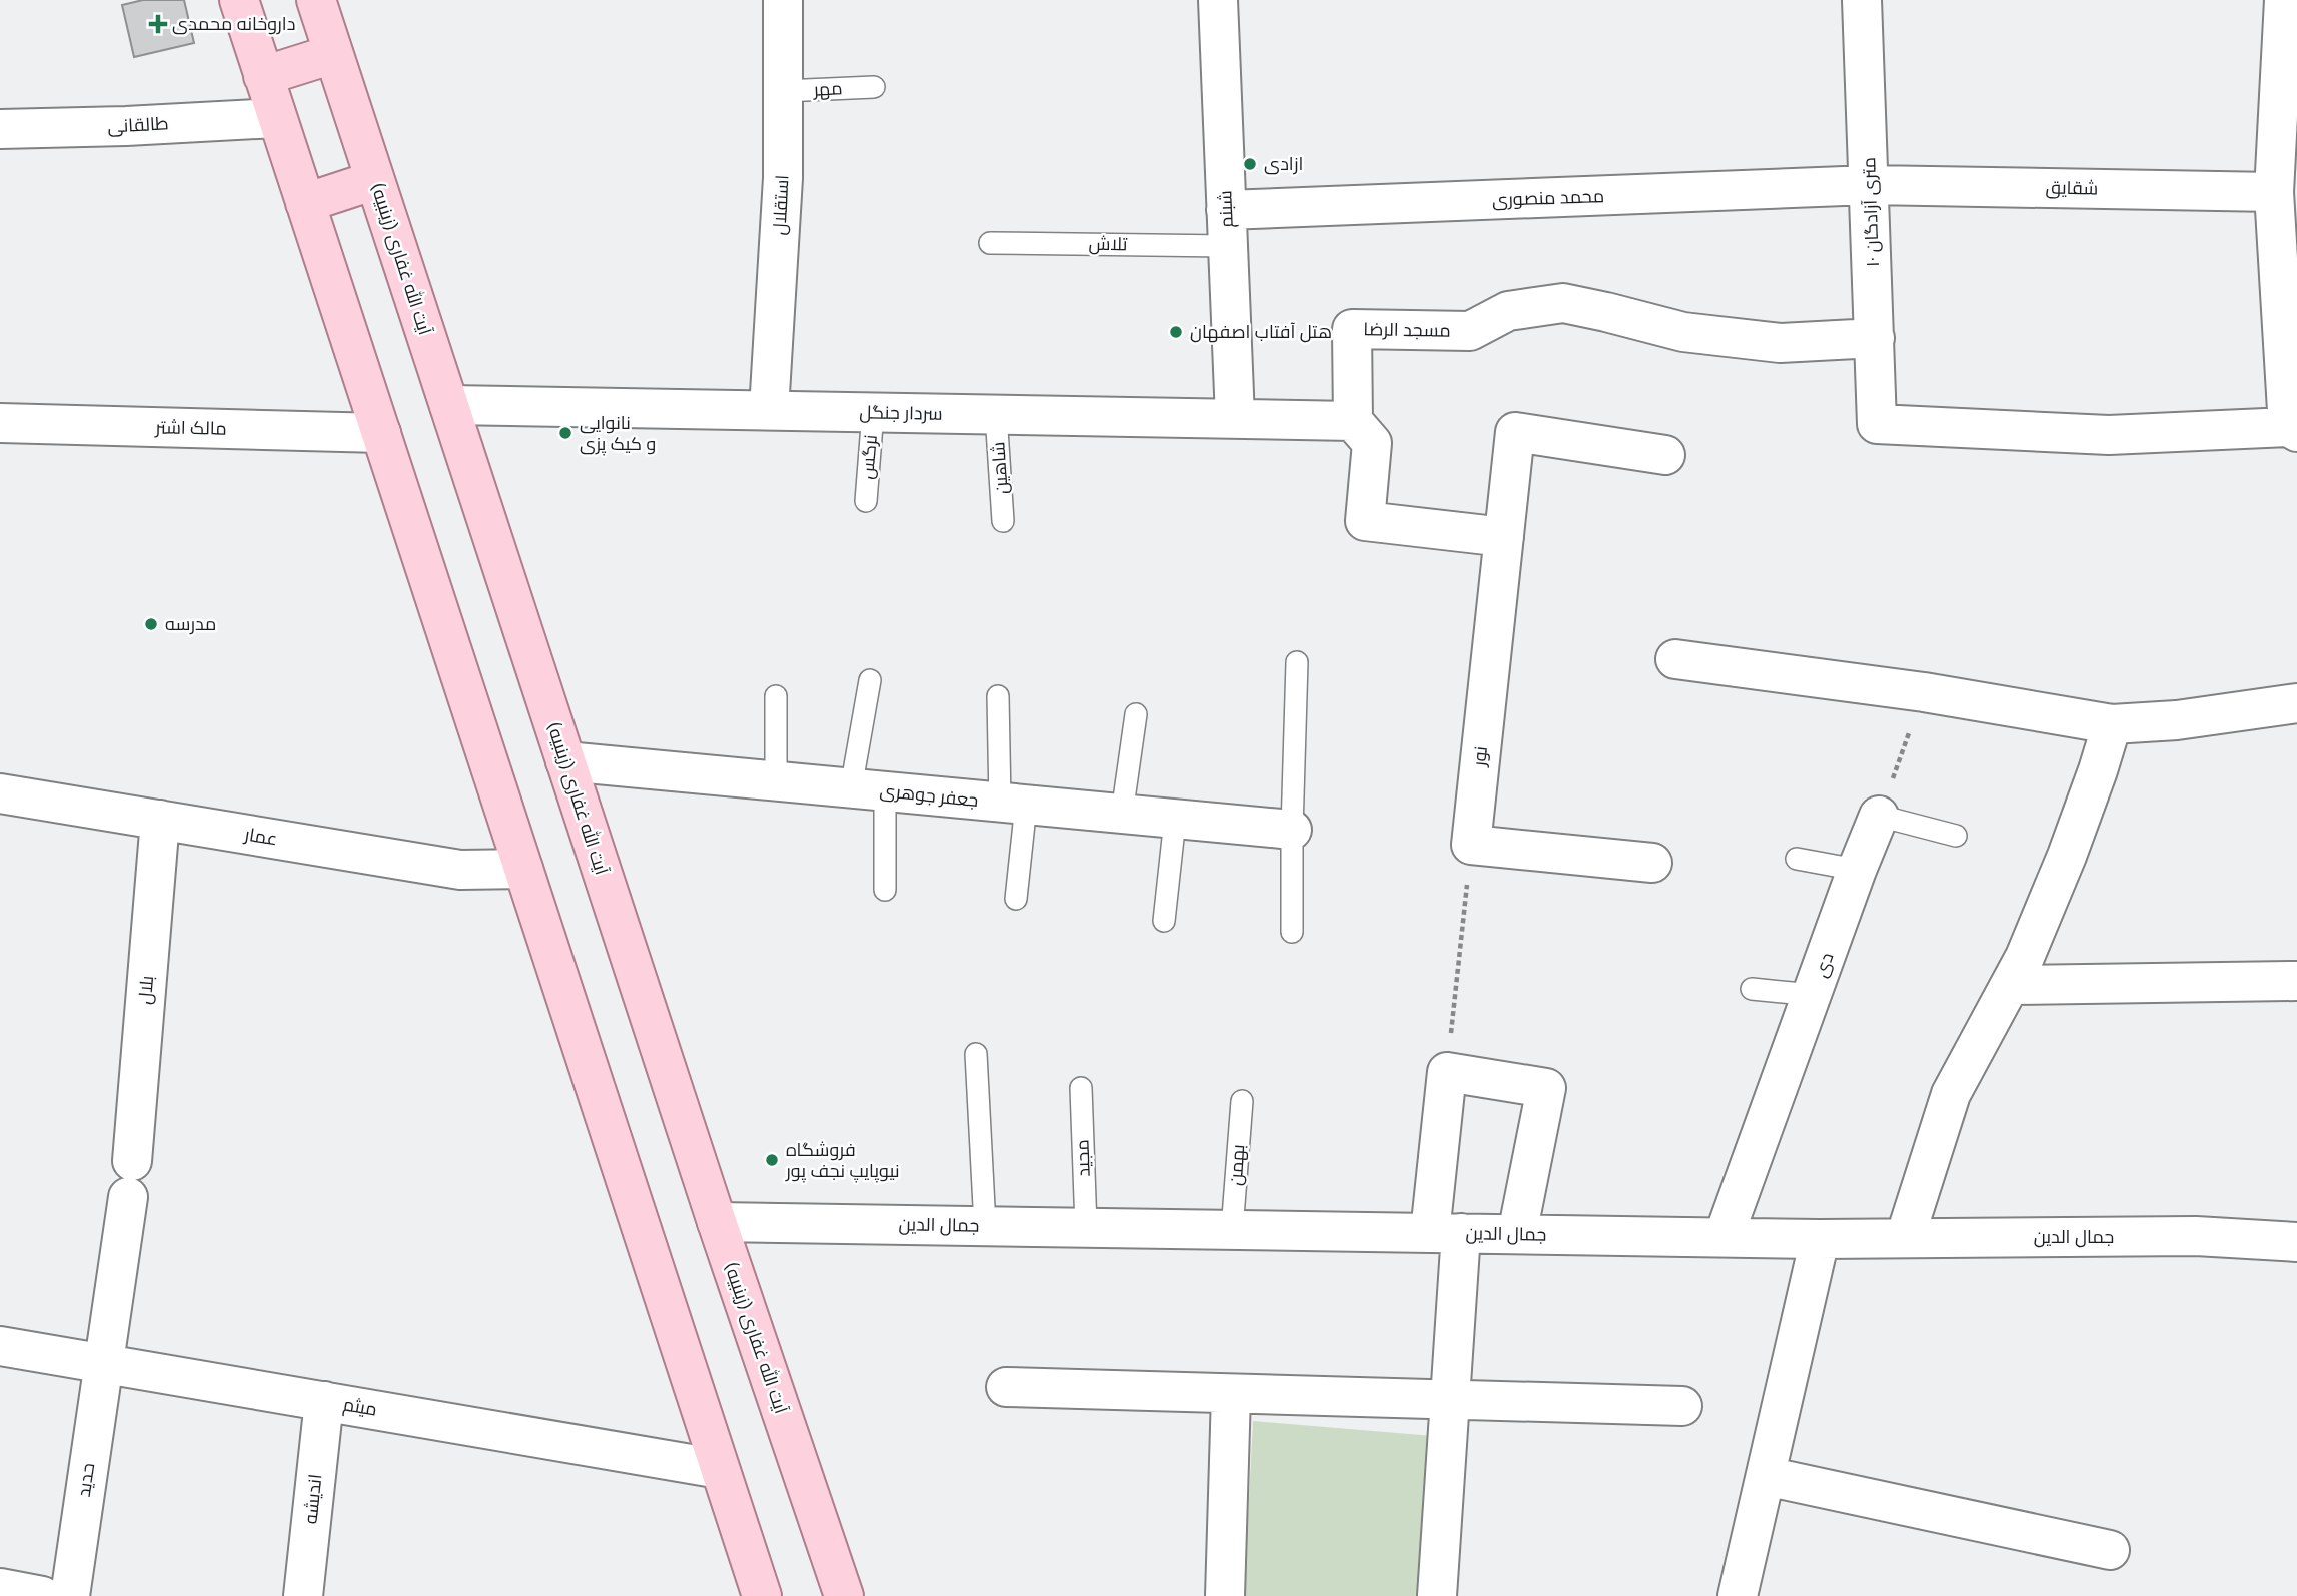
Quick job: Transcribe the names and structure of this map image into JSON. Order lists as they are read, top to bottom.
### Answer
{
  "streets": {
    "main road": ["آیت الله غفاری (زینبیه)"],
    "street": [
      "طالقانی",
      "شقایق",
      "محمد منصوری",
      "استقلال",
      "شبنم",
      "۱۰ متری آزادگان",
      "مسجد الرضا",
      "سردار جنگل",
      "مالک اشتر",
      "نور",
      "جعفر جوهری",
      "عمار",
      "دی",
      "بلال",
      "جمال الدین",
      "میثم",
      "حدید",
      "اندیشه"
    ],
    "lane": [
      "مهر",
      "تلاش",
      "نرگس",
      "شاهین",
      "مجید",
      "بهمن"
    ]
  },
  "crossings": [
    ["مهر", "استقلال"],
    ["شقایق", "محمد منصوری"],
    ["شقایق", "۱۰ متری آزادگان"],
    ["محمد منصوری", "شبنم"],
    ["محمد منصوری", "۱۰ متری آزادگان"],
    ["محمد منصوری", "تلاش"],
    ["استقلال", "سردار جنگل"],
    ["شبنم", "تلاش"],
    ["شبنم", "سردار جنگل"],
    ["۱۰ متری آزادگان", "مسجد الرضا"],
    ["آیت الله غفاری (زینبیه)", "سردار جنگل"],
    ["آیت الله غفاری (زینبیه)", "جعفر جوهری"],
    ["آیت الله غفاری (زینبیه)", "جمال الدین"],
    ["مسجد الرضا", "سردار جنگل"],
    ["سردار جنگل", "نرگس"],
    ["سردار جنگل", "شاهین"],
    ["عمار", "بلال"],
    ["دی", "جمال الدین"],
    ["بلال", "میثم"],
    ["بلال", "حدید"],
    ["مجید", "جمال الدین"],
    ["بهمن", "جمال الدین"],
    ["میثم", "حدید"],
    ["میثم", "اندیشه"]
  ],
  "places": {
    "health": ["داروخانه محمدی"],
    "other": [
      "ازادی",
      "هتل آفتاب اصفهان",
      "نانوایی و کیک پزی",
      "مدرسه",
      "فروشگاه نیوپایپ نجف پور"
    ]
  }
}
